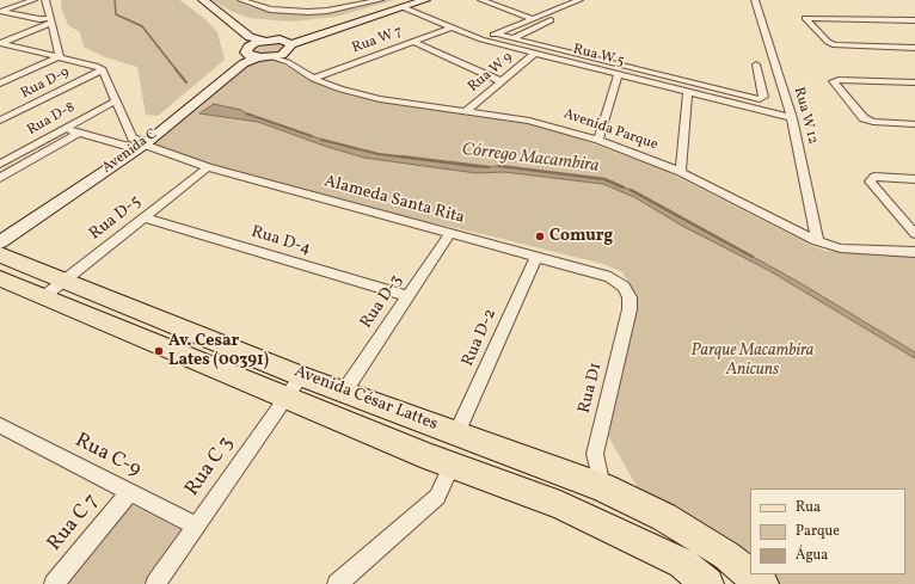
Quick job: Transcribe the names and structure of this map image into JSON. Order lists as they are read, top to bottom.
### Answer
{
  "streets": {
    "main road": ["Avenida César Lattes"],
    "street": [
      "Rua W 7",
      "Rua W 5",
      "Rua W 9",
      "Rua D-9",
      "Rua W 12",
      "Rua D-8",
      "Avenida Parque",
      "Avenida C",
      "Alameda Santa Rita",
      "Rua D-5",
      "Rua D-4",
      "Rua D-3",
      "Rua D-2",
      "Rua D1",
      "Rua C-9",
      "Rua C 3",
      "Rua C 7"
    ]
  },
  "crossings": [
    ["Rua W 7", "Rua W 5"],
    ["Rua W 7", "Avenida Parque"],
    ["Rua W 5", "Rua W 9"],
    ["Rua W 5", "Rua W 12"],
    ["Rua W 9", "Avenida Parque"],
    ["Rua D-9", "Alameda Santa Rita"],
    ["Rua W 12", "Avenida Parque"],
    ["Rua D-8", "Alameda Santa Rita"],
    ["Avenida Parque", "Avenida C"],
    ["Avenida C", "Alameda Santa Rita"],
    ["Alameda Santa Rita", "Rua D-5"],
    ["Alameda Santa Rita", "Rua D-3"],
    ["Alameda Santa Rita", "Rua D-2"],
    ["Alameda Santa Rita", "Rua D1"],
    ["Rua D-5", "Rua D-4"],
    ["Rua D-5", "Avenida César Lattes"],
    ["Rua D-4", "Rua D-3"],
    ["Rua D-3", "Avenida César Lattes"],
    ["Rua D-2", "Avenida César Lattes"],
    ["Rua D1", "Avenida César Lattes"],
    ["Avenida César Lattes", "Rua C 3"],
    ["Rua C-9", "Rua C 3"],
    ["Rua C-9", "Rua C 7"]
  ],
  "water": ["Córrego Macambira"],
  "parks": ["Parque Macambira Anicuns"],
  "places": ["Comurg", "Av. Cesar Lates (00391)"],
  "legend": ["Rua", "Parque", "Água"]
}
